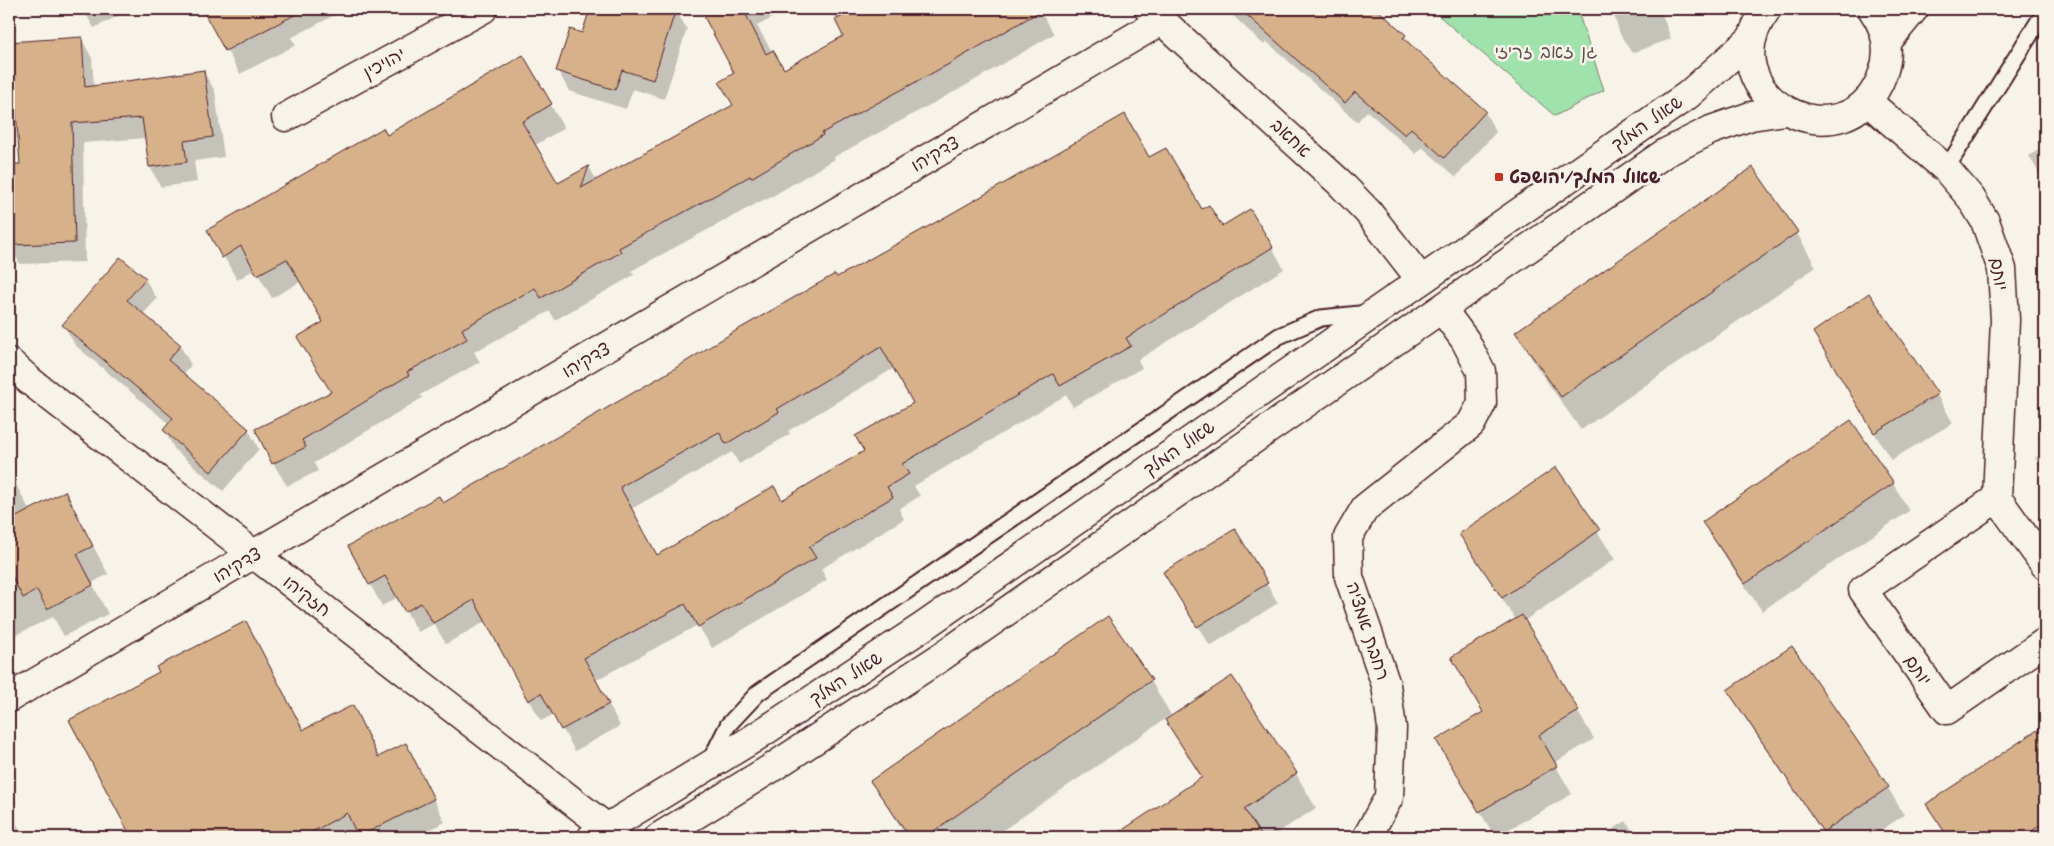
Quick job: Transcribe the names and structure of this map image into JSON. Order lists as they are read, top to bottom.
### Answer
{
  "streets": {
    "street": [
      "יהויכין",
      "שאול המלך",
      "אחאב",
      "צדקיהו",
      "יותם",
      "חזקיהו",
      "רחבת אמציה"
    ]
  },
  "crossings": [
    ["שאול המלך", "אחאב"],
    ["שאול המלך", "חזקיהו"],
    ["שאול המלך", "רחבת אמציה"],
    ["אחאב", "צדקיהו"],
    ["צדקיהו", "חזקיהו"]
  ],
  "parks": ["גן זאב זריזי"],
  "places": {
    "transit": ["שאול המלך/יהושפט"]
  }
}
